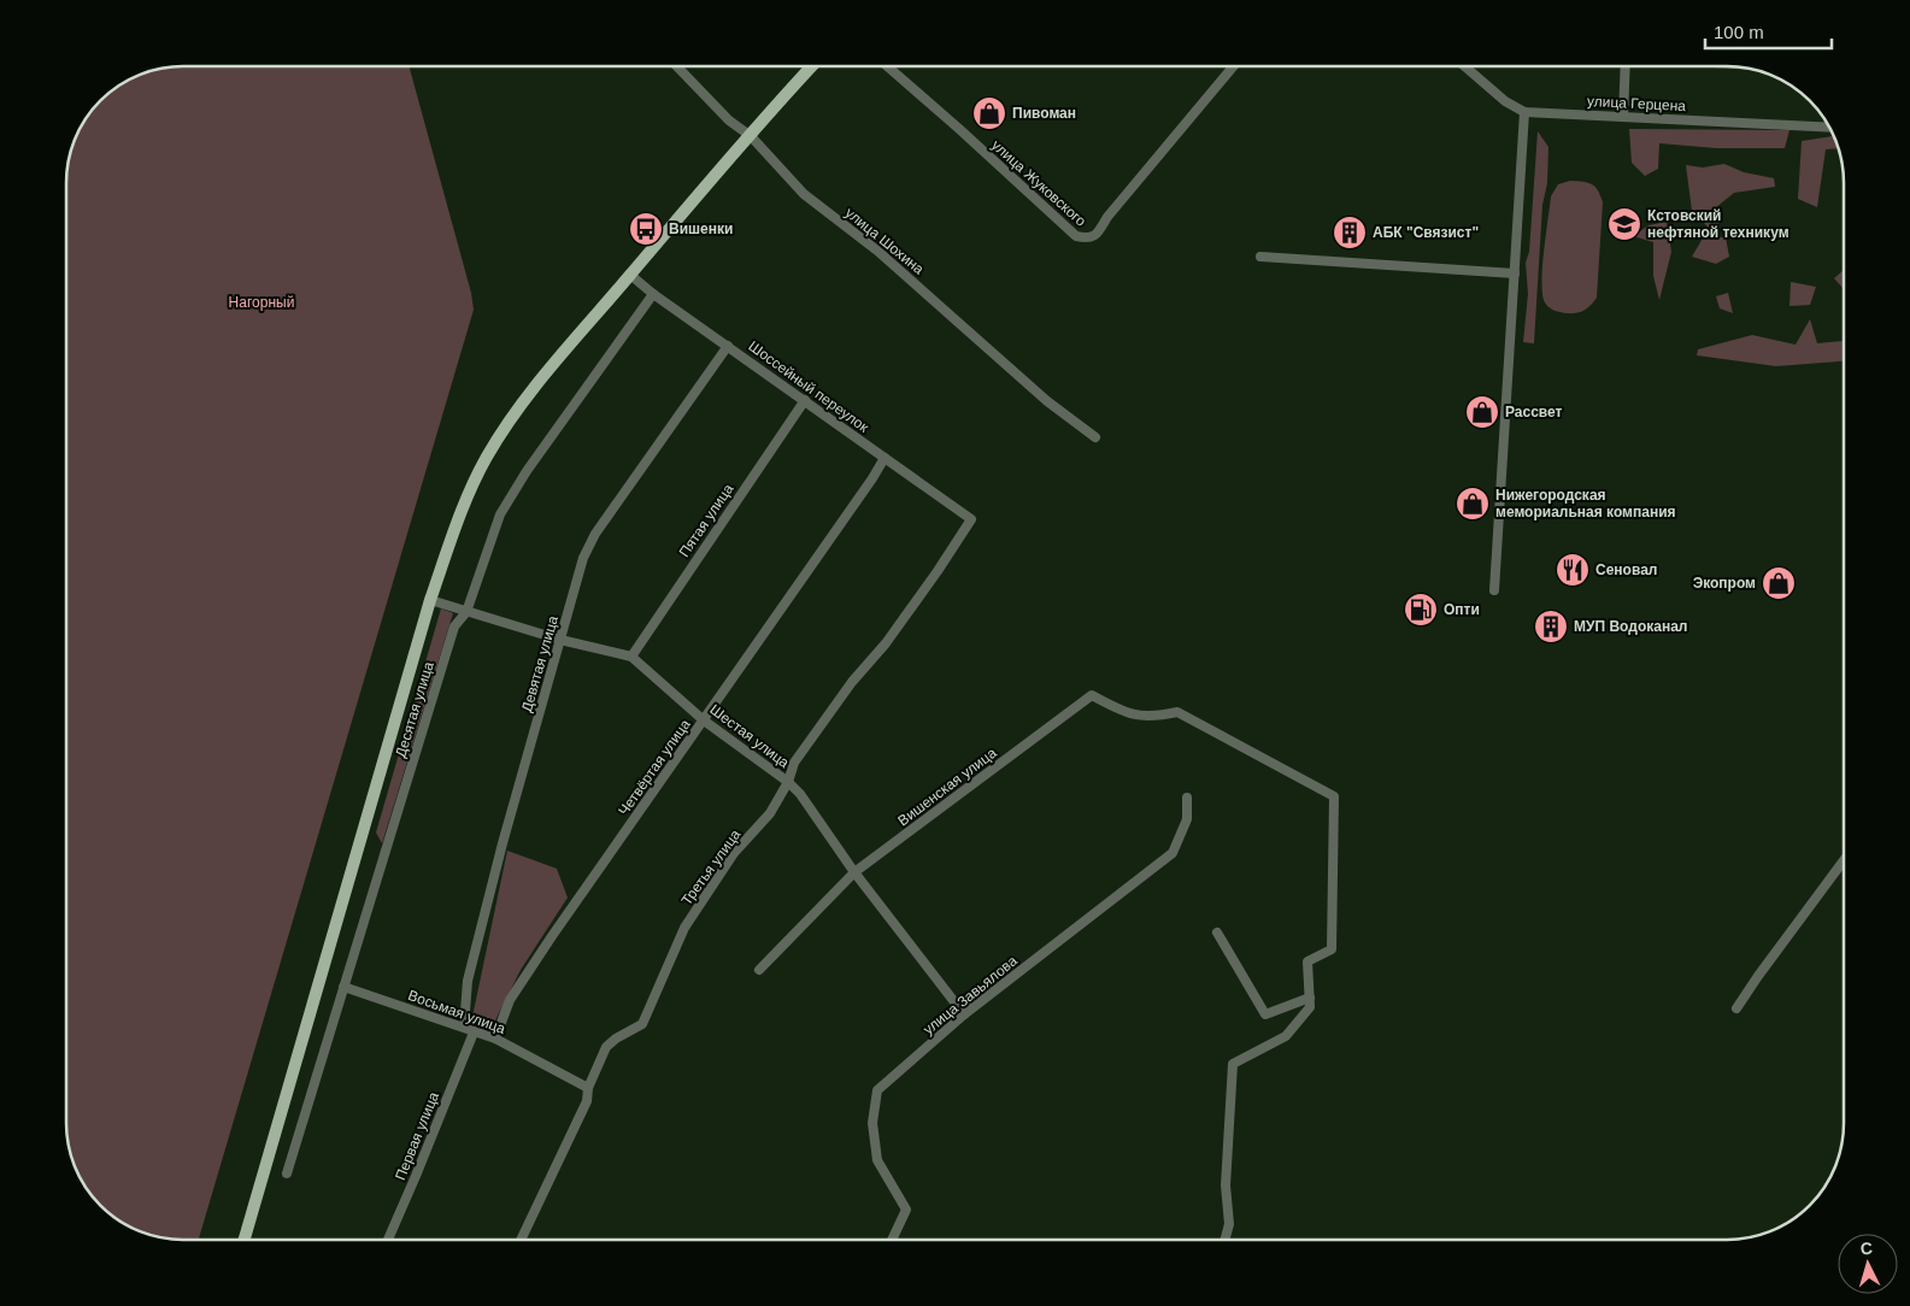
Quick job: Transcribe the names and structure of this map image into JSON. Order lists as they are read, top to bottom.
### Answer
{
  "streets": {
    "street": [
      "улица Герцена",
      "улица Жуковского",
      "улица Шохина",
      "Шоссейный переулок",
      "Пятая улица",
      "Девятая улица",
      "Десятая улица",
      "Шестая улица",
      "Четвёртая улица",
      "Вишенская улица",
      "Третья улица",
      "улица Завьялова",
      "Восьмая улица",
      "Первая улица"
    ]
  },
  "crossings": [
    ["Шоссейный переулок", "Пятая улица"],
    ["Шоссейный переулок", "Девятая улица"],
    ["Шоссейный переулок", "Десятая улица"],
    ["Шоссейный переулок", "Четвёртая улица"],
    ["Шоссейный переулок", "Третья улица"],
    ["Пятая улица", "Шестая улица"],
    ["Девятая улица", "Шестая улица"],
    ["Девятая улица", "Восьмая улица"],
    ["Десятая улица", "Шестая улица"],
    ["Десятая улица", "Восьмая улица"],
    ["Шестая улица", "Четвёртая улица"],
    ["Шестая улица", "Вишенская улица"],
    ["Шестая улица", "Третья улица"],
    ["Шестая улица", "улица Завьялова"],
    ["Четвёртая улица", "Восьмая улица"],
    ["Третья улица", "Восьмая улица"],
    ["Восьмая улица", "Первая улица"]
  ],
  "parks": ["Нагорный"],
  "places": {
    "shop": [
      "Пивоман",
      "Рассвет",
      "Нижегородская мемориальная компания",
      "Экопром"
    ],
    "school or university": ["Кстовский нефтяной техникум"],
    "bus stop": ["Вишенки"],
    "building": ["АБК \"Связист\"", "МУП Водоканал"],
    "restaurant": ["Сеновал"],
    "fuel station": ["Опти"]
  },
  "scale_bar": "100 m",
  "north": "top"
}
